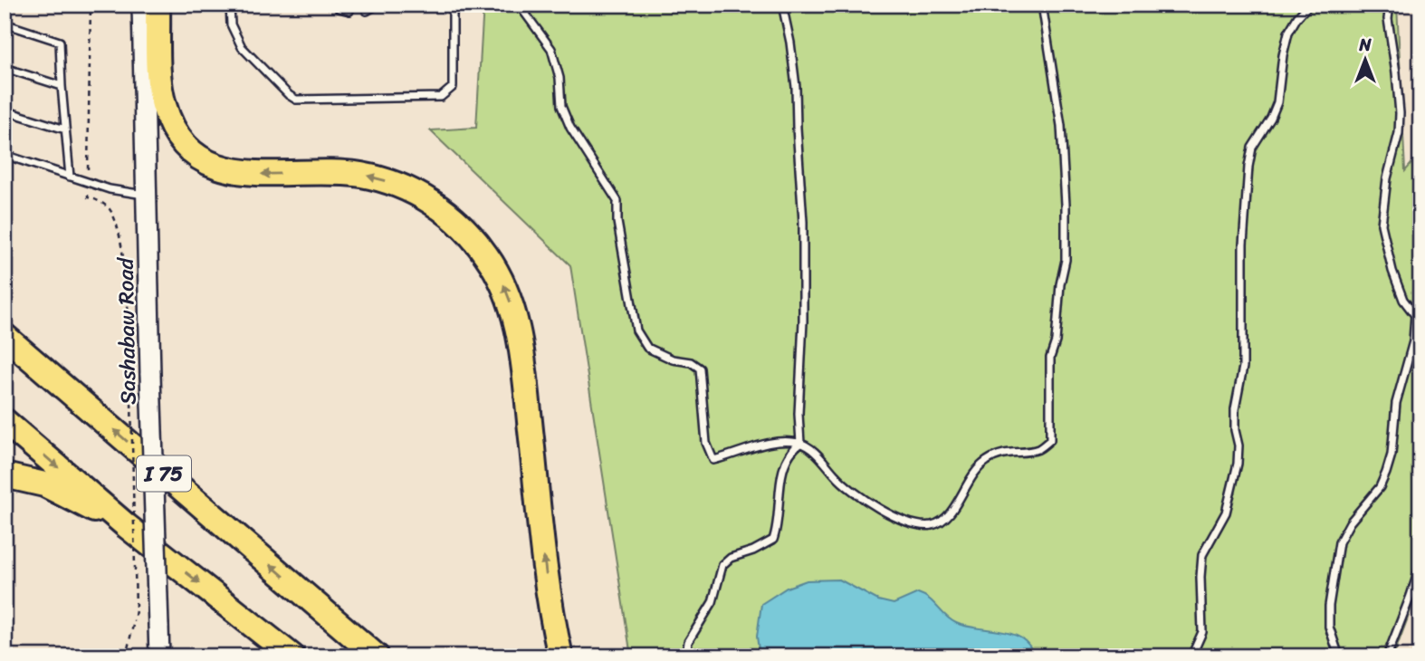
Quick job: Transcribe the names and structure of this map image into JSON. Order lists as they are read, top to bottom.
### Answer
{
  "streets": {
    "highway": ["I 75"],
    "main road": ["Sashabaw Road"]
  },
  "north": "top"
}
